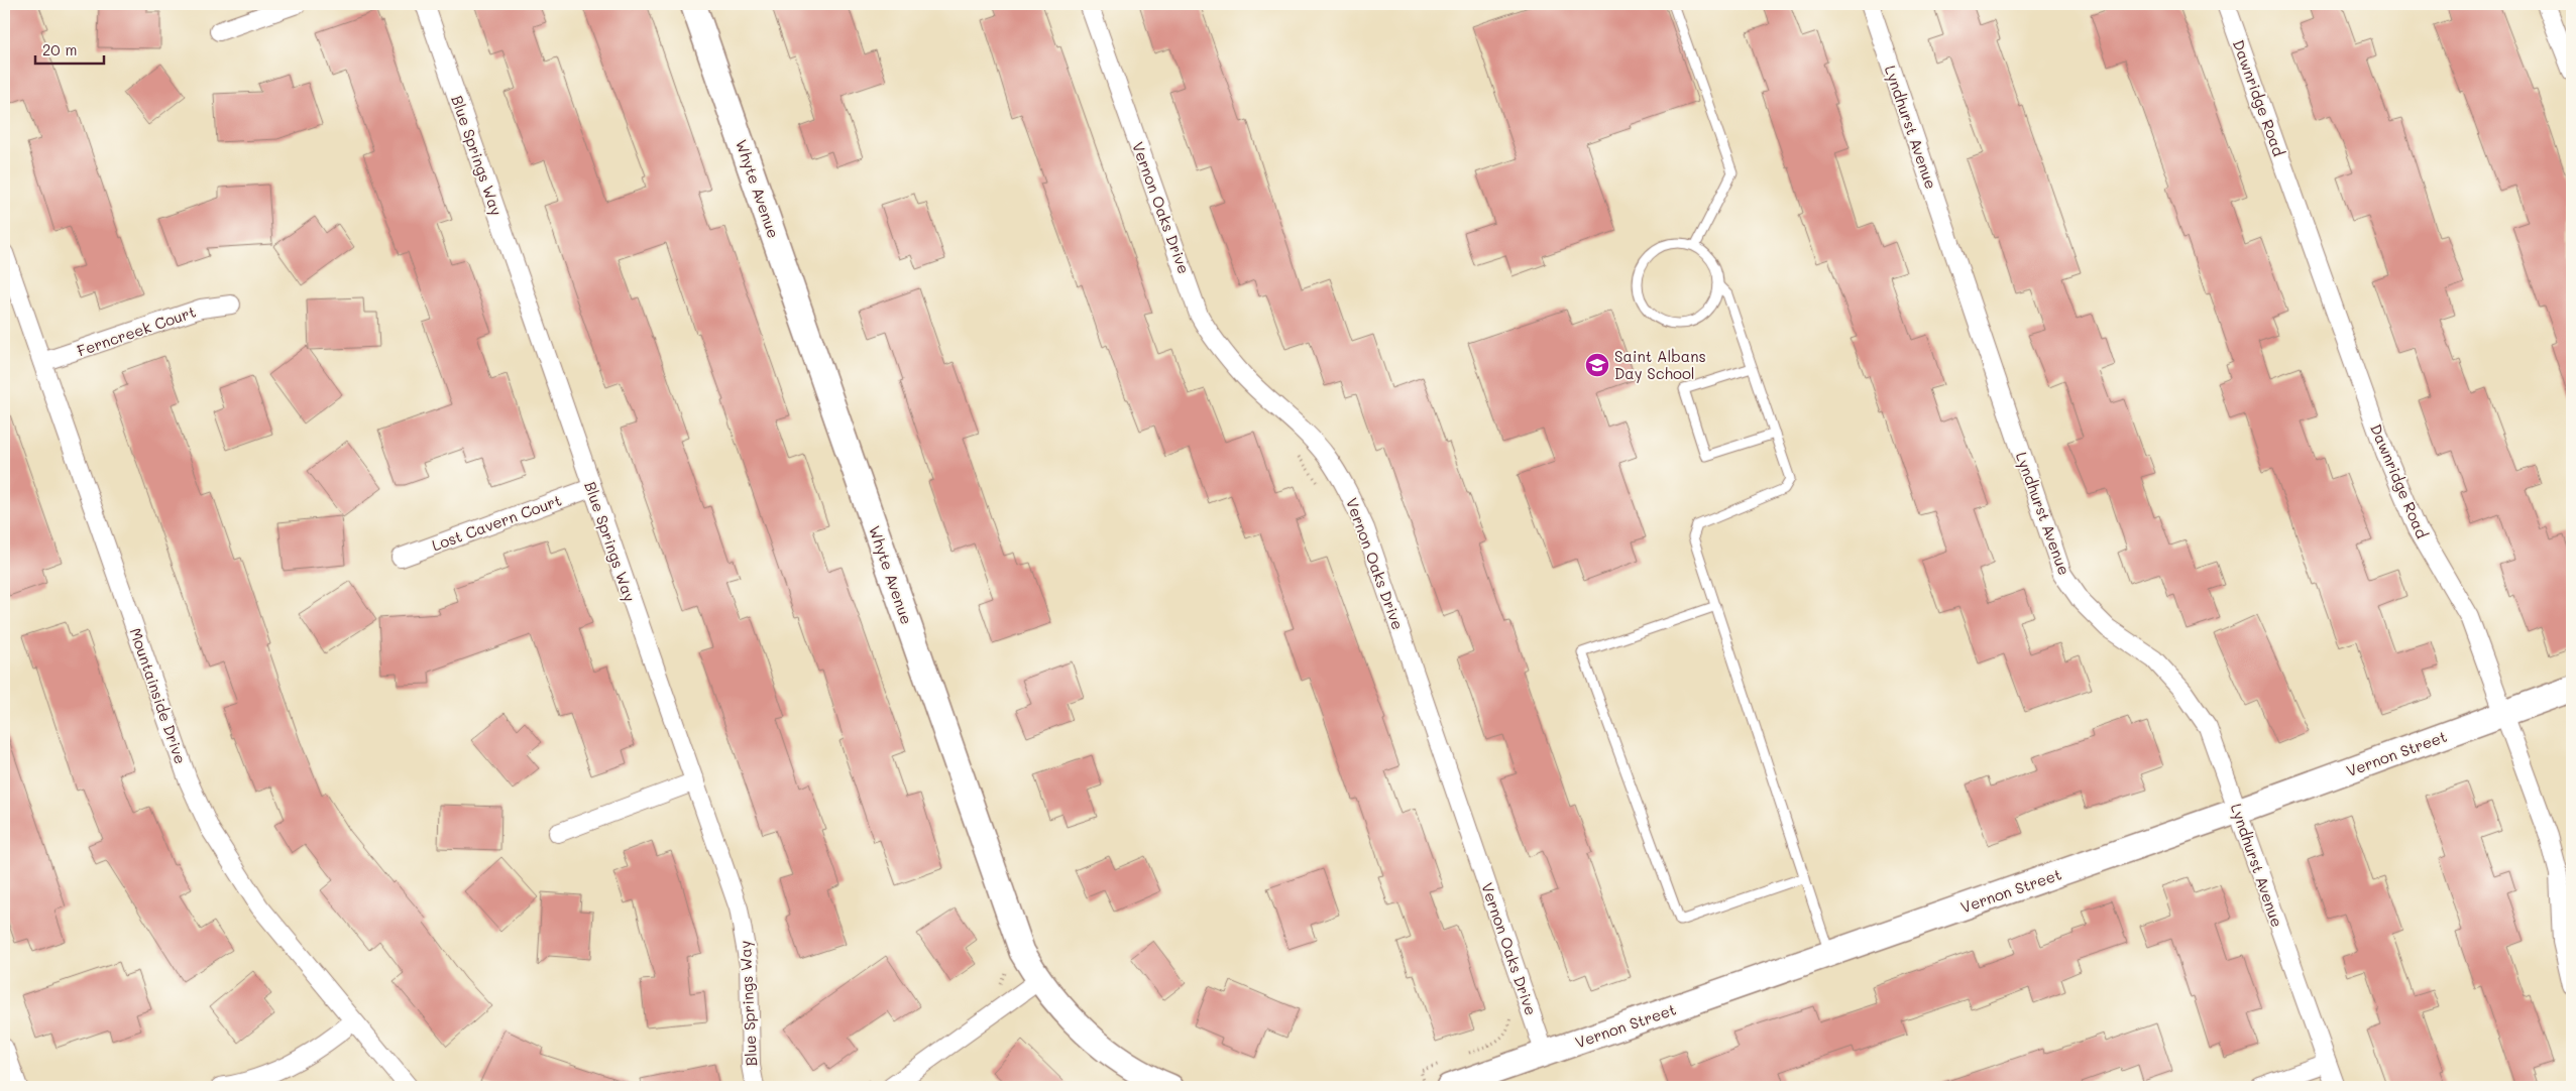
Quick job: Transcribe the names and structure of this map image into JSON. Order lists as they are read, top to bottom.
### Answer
{
  "streets": {
    "street": [
      "Dawnridge Road",
      "Lyndhurst Avenue",
      "Blue Springs Way",
      "Whyte Avenue",
      "Vernon Oaks Drive",
      "Ferncreek Court",
      "Lost Cavern Court",
      "Mountainside Drive",
      "Vernon Street"
    ]
  },
  "crossings": [
    ["Dawnridge Road", "Vernon Street"],
    ["Lyndhurst Avenue", "Vernon Street"],
    ["Blue Springs Way", "Lost Cavern Court"],
    ["Vernon Oaks Drive", "Vernon Street"],
    ["Ferncreek Court", "Mountainside Drive"]
  ],
  "places": {
    "school or university": ["Saint Albans Day School"]
  },
  "scale_bar": "20 m"
}
